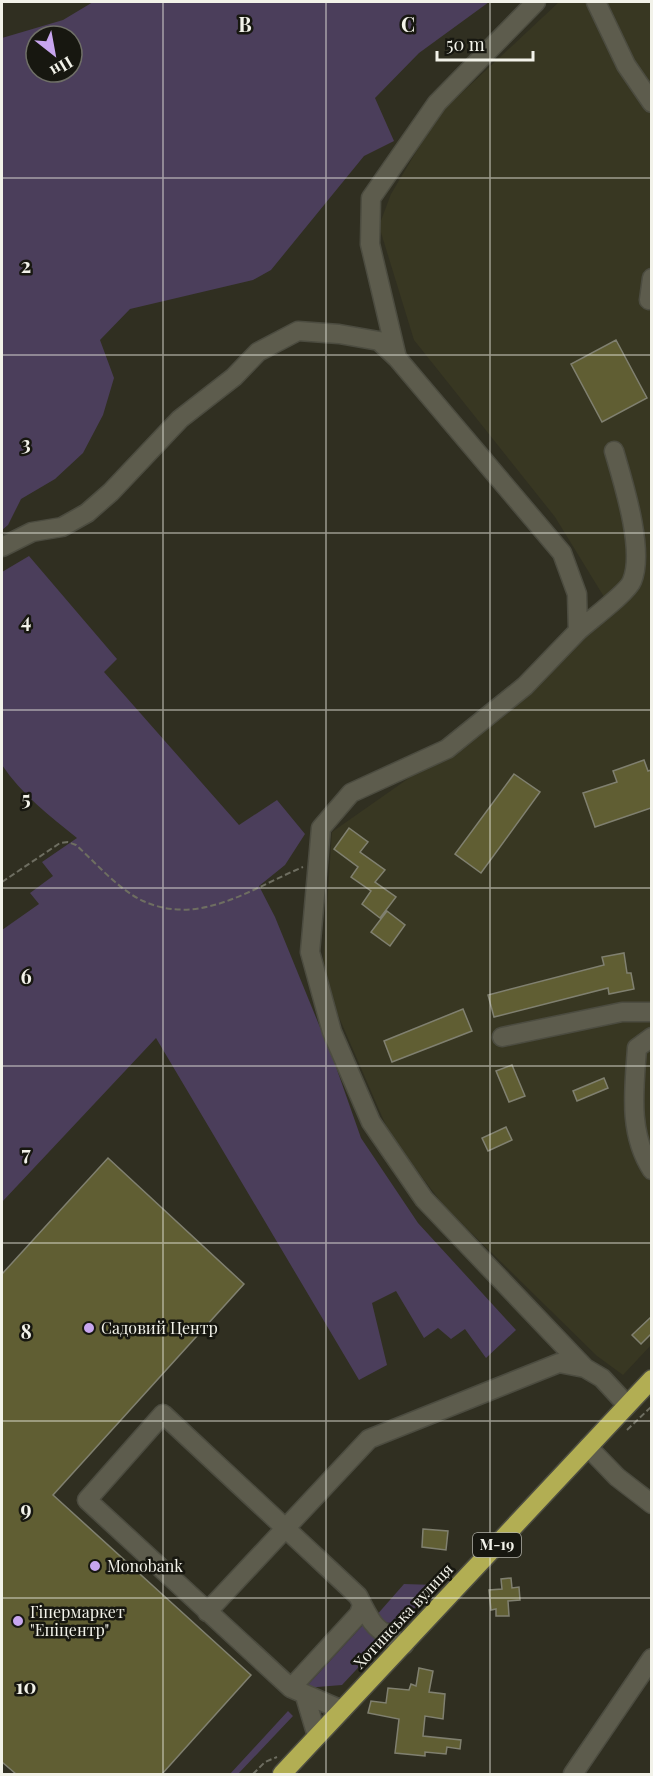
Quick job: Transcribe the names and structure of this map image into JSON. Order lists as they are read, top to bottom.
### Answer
{
  "streets": {
    "highway": ["М-19", "Хотинська вулиця"]
  },
  "places": ["Садовий Центр", "Monobank", "Гіпермаркет \"Епіцентр\""],
  "scale_bar": "50 m",
  "north": "bottom right",
  "grid": {
    "columns": ["B", "C"],
    "rows": [
      "2",
      "3",
      "4",
      "5",
      "6",
      "7",
      "8",
      "9",
      "10"
    ]
  }
}
